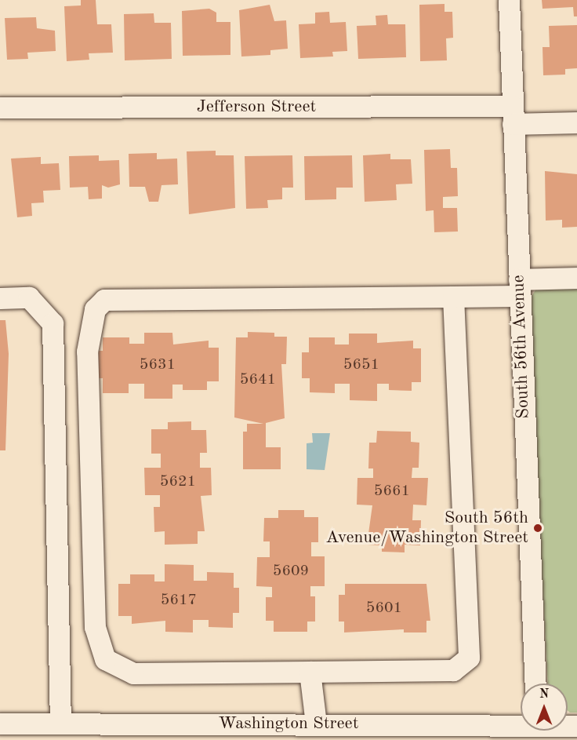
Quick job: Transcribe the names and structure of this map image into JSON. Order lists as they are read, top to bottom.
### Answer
{
  "streets": {
    "street": ["Jefferson Street", "South 56th Avenue", "Washington Street"]
  },
  "crossings": [
    ["Jefferson Street", "South 56th Avenue"]
  ],
  "places": ["South 56th Avenue/Washington Street"],
  "house_numbers": [
    "5631",
    "5651",
    "5641",
    "5621",
    "5661",
    "5609",
    "5617",
    "5601"
  ],
  "north": "top"
}
